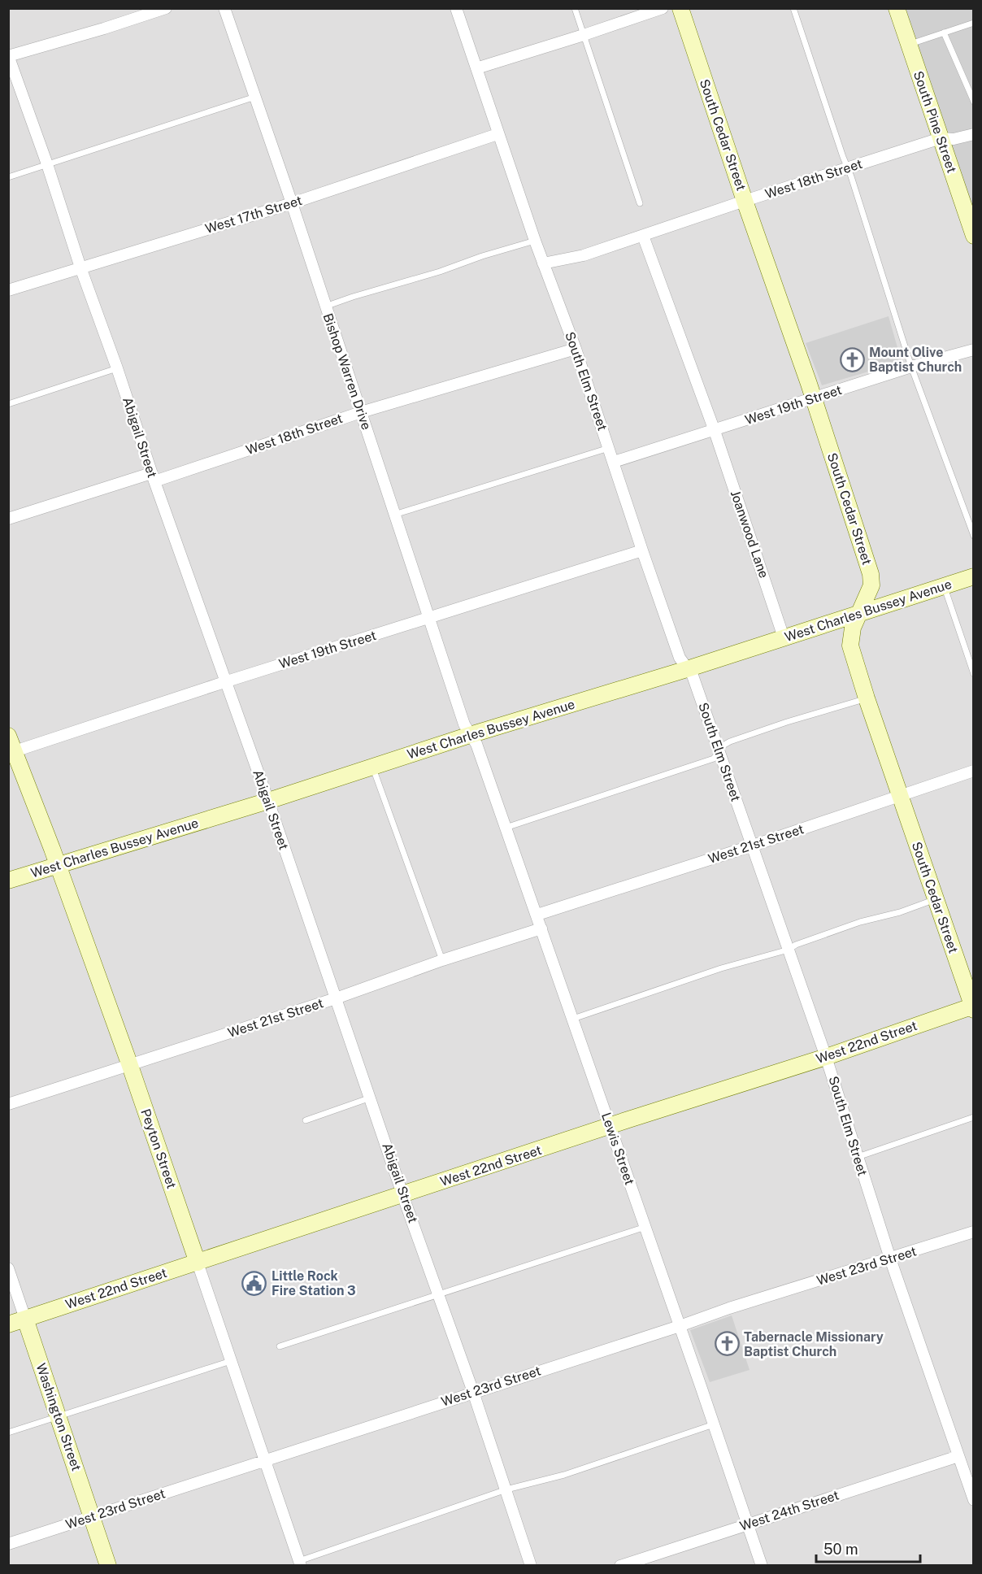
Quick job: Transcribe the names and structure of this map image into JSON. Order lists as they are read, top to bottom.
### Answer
{
  "streets": {
    "street": [
      "South Pine Street",
      "South Cedar Street",
      "West 18th Street",
      "West 17th Street",
      "Bishop Warren Drive",
      "South Elm Street",
      "West 19th Street",
      "Abigail Street",
      "Joanwood Lane",
      "West Charles Bussey Avenue",
      "West 21st Street",
      "West 22nd Street",
      "Peyton Street",
      "Lewis Street",
      "West 23rd Street",
      "Washington Street",
      "West 24th Street"
    ]
  },
  "crossings": [
    ["South Pine Street", "West 18th Street"],
    ["South Cedar Street", "West 18th Street"],
    ["South Cedar Street", "West 19th Street"],
    ["South Cedar Street", "West Charles Bussey Avenue"],
    ["South Cedar Street", "West 21st Street"],
    ["South Cedar Street", "West 22nd Street"],
    ["West 18th Street", "Bishop Warren Drive"],
    ["West 18th Street", "South Elm Street"],
    ["West 18th Street", "Abigail Street"],
    ["West 18th Street", "Joanwood Lane"],
    ["West 17th Street", "Bishop Warren Drive"],
    ["West 17th Street", "South Elm Street"],
    ["West 17th Street", "Abigail Street"],
    ["Bishop Warren Drive", "West 19th Street"],
    ["Bishop Warren Drive", "West Charles Bussey Avenue"],
    ["Bishop Warren Drive", "Lewis Street"],
    ["South Elm Street", "West 19th Street"],
    ["South Elm Street", "West Charles Bussey Avenue"],
    ["South Elm Street", "West 21st Street"],
    ["South Elm Street", "West 22nd Street"],
    ["South Elm Street", "West 23rd Street"],
    ["South Elm Street", "West 24th Street"],
    ["West 19th Street", "Abigail Street"],
    ["West 19th Street", "Joanwood Lane"],
    ["West 19th Street", "Peyton Street"],
    ["Abigail Street", "West Charles Bussey Avenue"],
    ["Abigail Street", "West 21st Street"],
    ["Abigail Street", "West 22nd Street"],
    ["Abigail Street", "West 23rd Street"],
    ["Joanwood Lane", "West Charles Bussey Avenue"],
    ["West Charles Bussey Avenue", "Peyton Street"],
    ["West Charles Bussey Avenue", "Lewis Street"],
    ["West 21st Street", "Peyton Street"],
    ["West 21st Street", "Lewis Street"],
    ["West 22nd Street", "Peyton Street"],
    ["West 22nd Street", "Lewis Street"],
    ["West 22nd Street", "Washington Street"],
    ["Peyton Street", "West 23rd Street"],
    ["Lewis Street", "West 23rd Street"],
    ["Lewis Street", "West 24th Street"],
    ["West 23rd Street", "Washington Street"]
  ],
  "places": {
    "church": ["Mount Olive Baptist Church", "Tabernacle Missionary Baptist Church"],
    "public building": ["Little Rock Fire Station 3"]
  },
  "scale_bar": "50 m"
}
